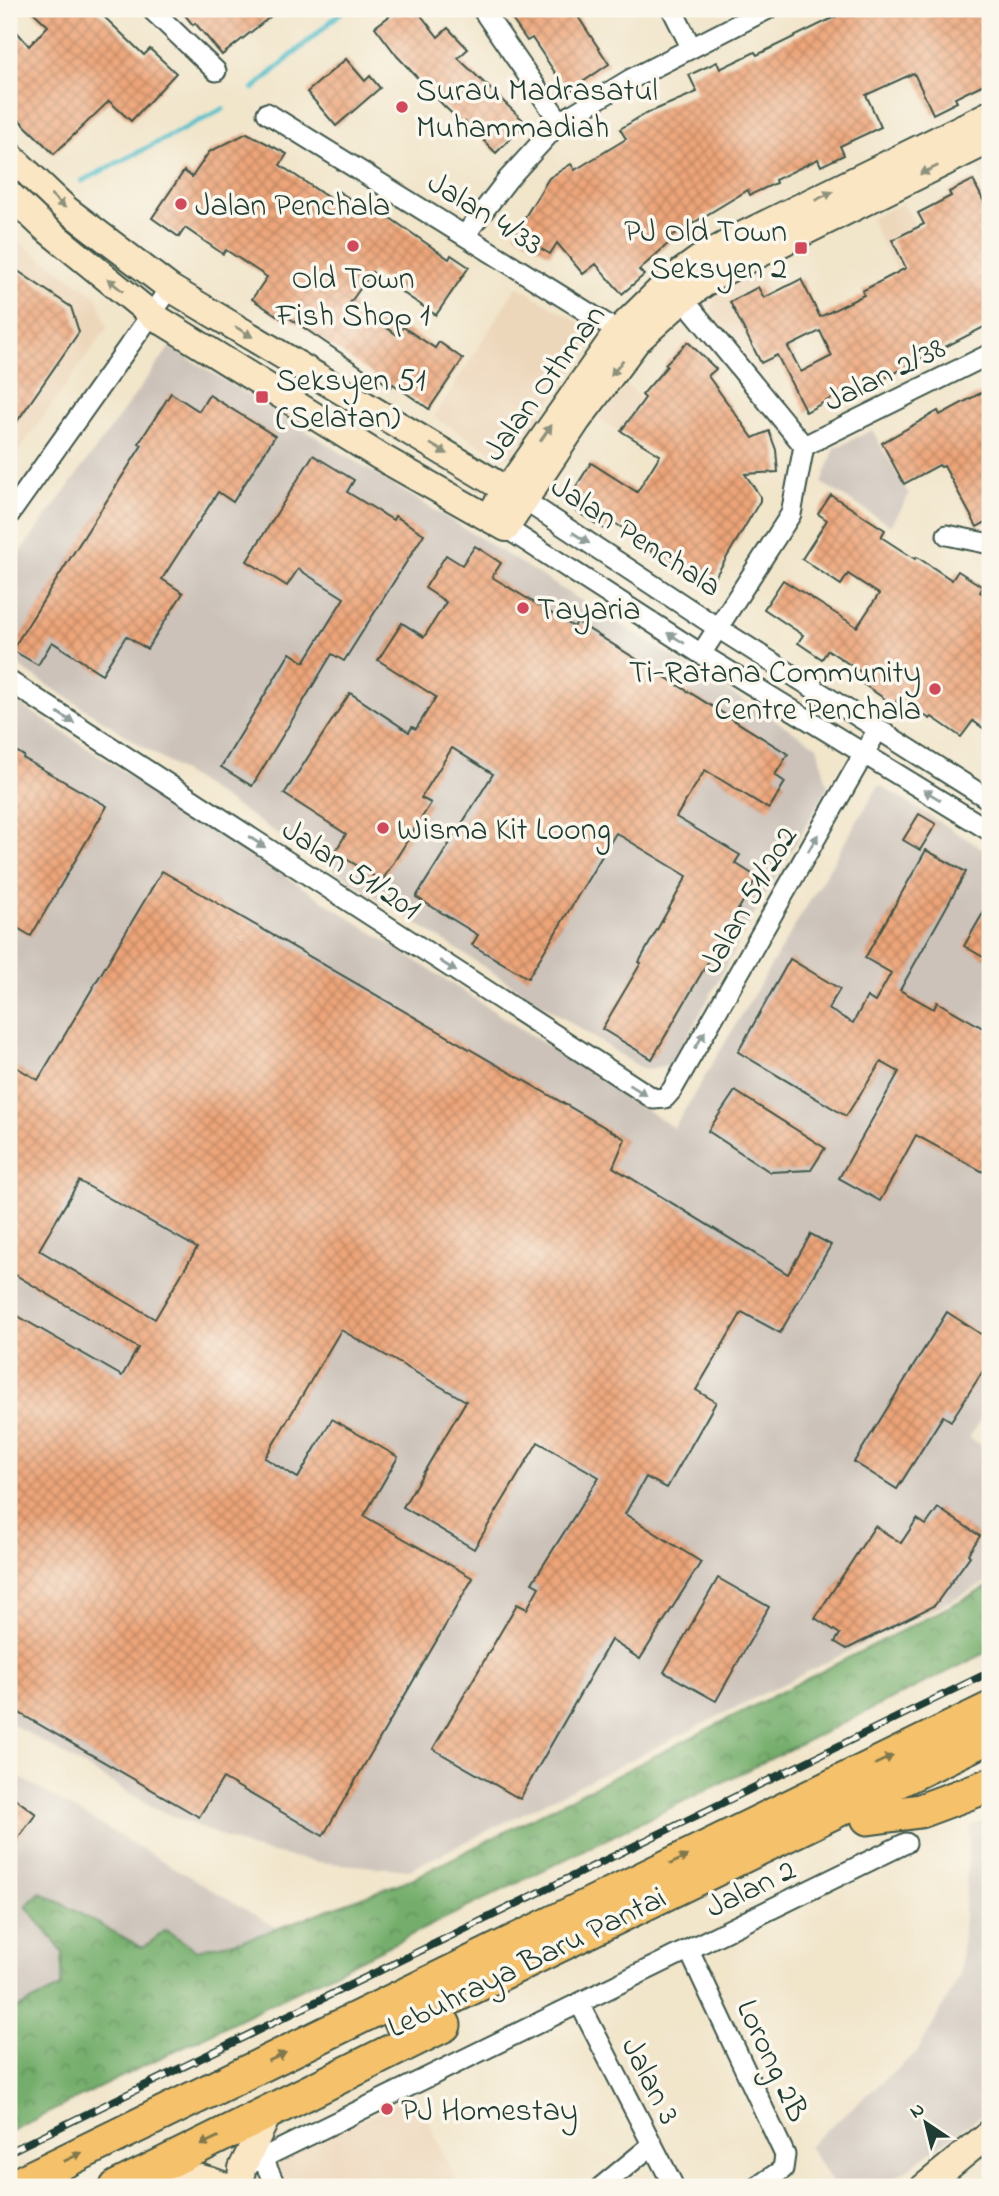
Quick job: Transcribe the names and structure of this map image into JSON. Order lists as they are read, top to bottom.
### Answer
{
  "streets": {
    "highway": ["Lebuhraya Baru Pantai"],
    "main road": ["Jalan Othman", "Jalan Penchala"],
    "street": [
      "Jalan 4/33",
      "Jalan 2/38",
      "Jalan 51/201",
      "Jalan 51/202",
      "Jalan 2",
      "Lorong 2B",
      "Jalan 3"
    ]
  },
  "crossings": [
    ["Jalan 4/33", "Jalan Othman"],
    ["Jalan 2/38", "Jalan Othman"],
    ["Jalan 2/38", "Jalan Penchala"],
    ["Jalan Othman", "Jalan Penchala"],
    ["Jalan Penchala", "Jalan 51/202"],
    ["Jalan 51/201", "Jalan 51/202"],
    ["Jalan 2", "Lorong 2B"],
    ["Jalan 2", "Jalan 3"]
  ],
  "one_way": ["Jalan 51/201", "Jalan 51/202"],
  "places": {
    "other": [
      "Surau Madrasatul Muhammadiah",
      "Jalan Penchala",
      "Old Town Fish Shop 1",
      "Tayaria",
      "Ti-Ratana Community Centre Penchala",
      "Wisma Kit Loong",
      "PJ Homestay"
    ],
    "transit": ["PJ Old Town Seksyen 2", "Seksyen 51 (Selatan)"]
  },
  "north": "top left"
}
